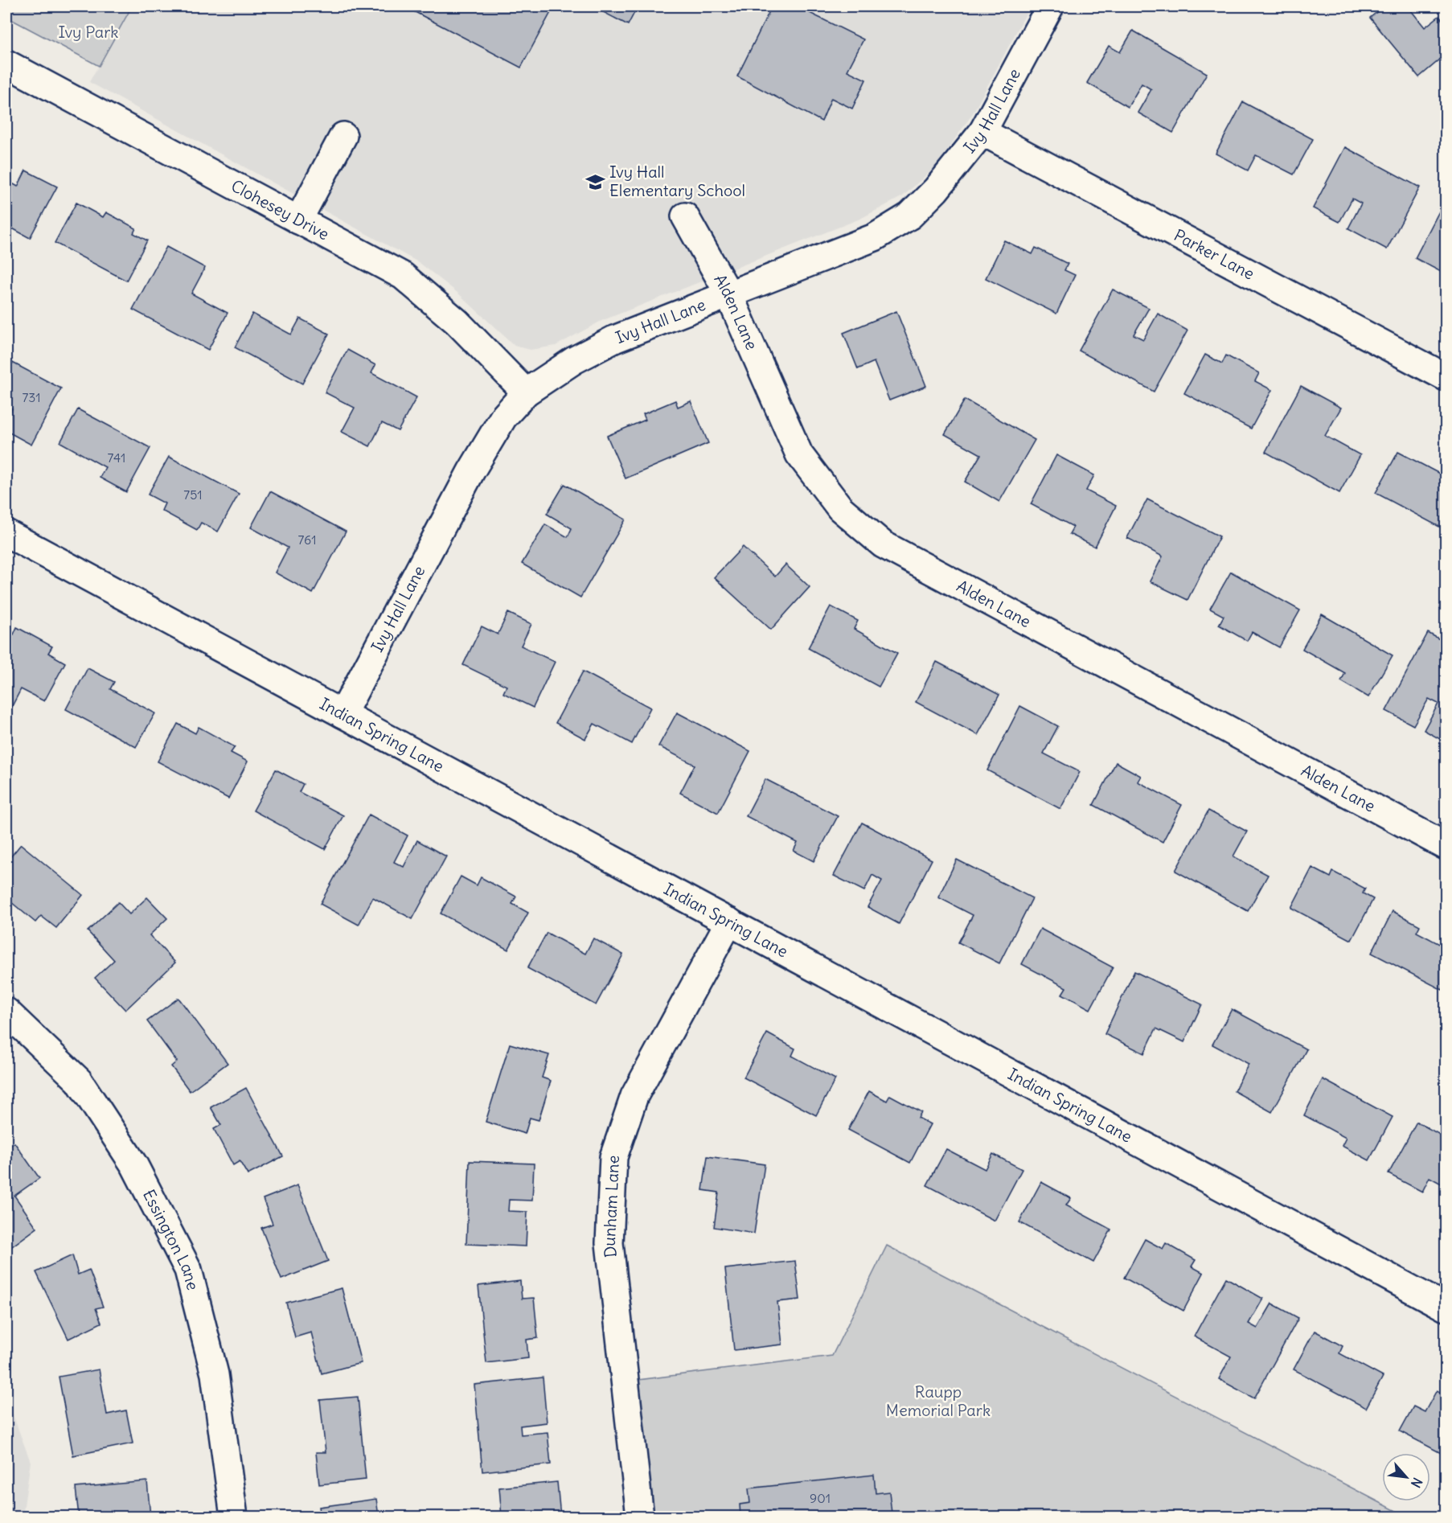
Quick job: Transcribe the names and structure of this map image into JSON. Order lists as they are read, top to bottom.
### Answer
{
  "streets": {
    "street": [
      "Ivy Hall Lane",
      "Clohesey Drive",
      "Parker Lane",
      "Alden Lane",
      "Indian Spring Lane",
      "Dunham Lane",
      "Essington Lane"
    ]
  },
  "crossings": [
    ["Ivy Hall Lane", "Clohesey Drive"],
    ["Ivy Hall Lane", "Parker Lane"],
    ["Ivy Hall Lane", "Alden Lane"],
    ["Ivy Hall Lane", "Indian Spring Lane"],
    ["Indian Spring Lane", "Dunham Lane"]
  ],
  "parks": ["Ivy Park", "Raupp Memorial Park"],
  "places": {
    "school or university": ["Ivy Hall Elementary School"]
  },
  "house_numbers": [
    "731",
    "741",
    "751",
    "761",
    "901"
  ],
  "north": "bottom right"
}
